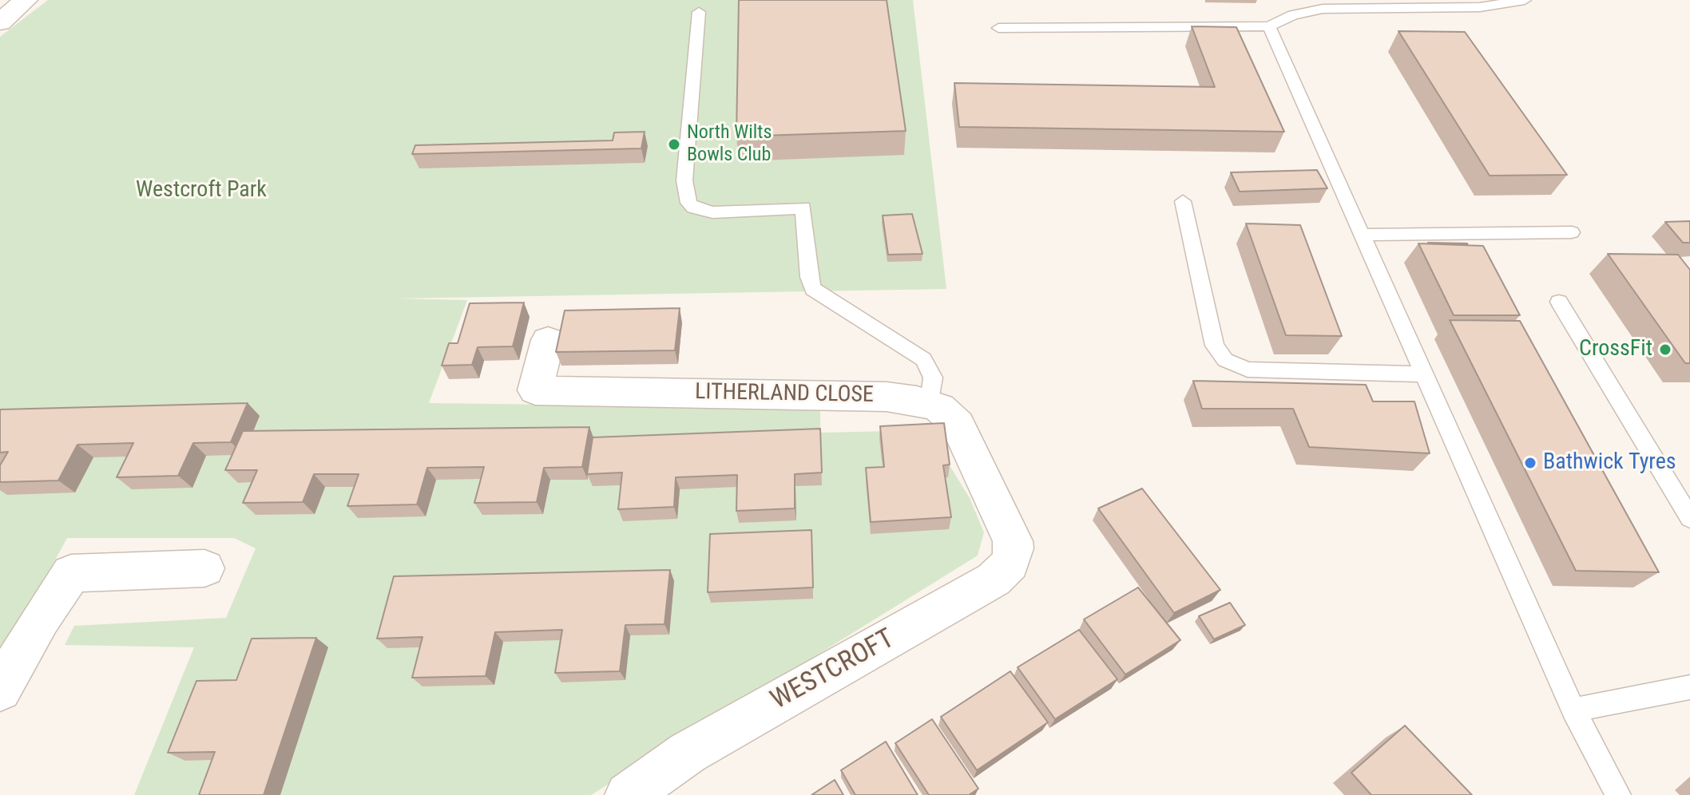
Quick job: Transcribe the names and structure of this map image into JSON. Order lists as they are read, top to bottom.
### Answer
{
  "streets": {
    "street": ["LITHERLAND CLOSE", "WESTCROFT"]
  },
  "crossings": [
    ["LITHERLAND CLOSE", "WESTCROFT"]
  ],
  "parks": ["Westcroft Park"],
  "places": ["North Wilts Bowls Club", "CrossFit", "Bathwick Tyres"]
}
